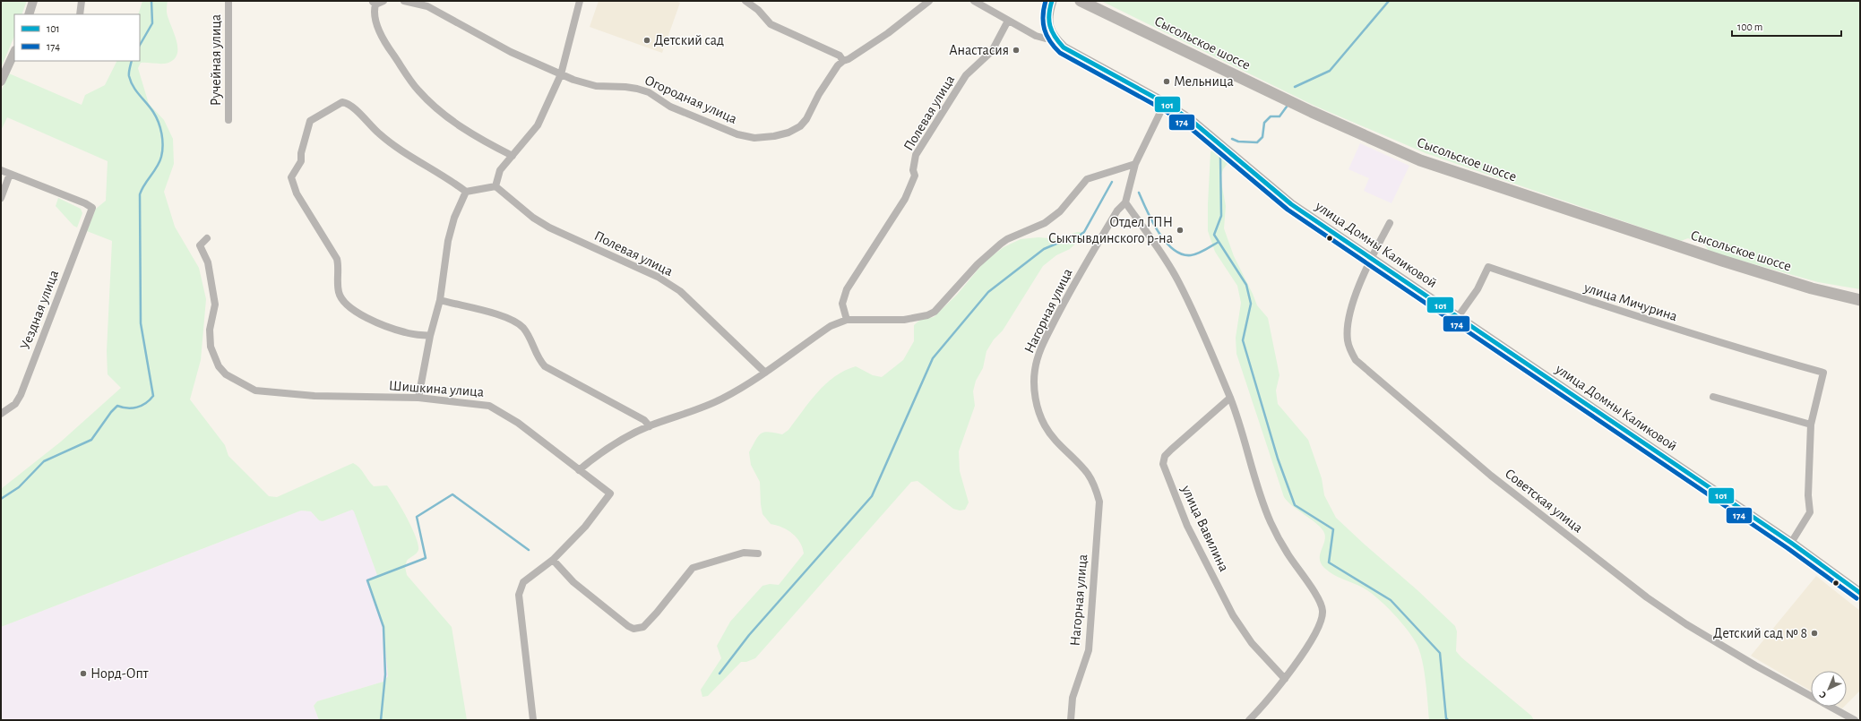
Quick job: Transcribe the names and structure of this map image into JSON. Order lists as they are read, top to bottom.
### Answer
{
  "streets": {
    "highway": ["Сысольское шоссе"],
    "main road": ["улица Домны Каликовой"],
    "street": [
      "Ручейная улица",
      "Огородная улица",
      "Полевая улица",
      "улица Мичурина",
      "Уездная улица",
      "Нагорная улица",
      "Шишкина улица",
      "Советская улица",
      "улица Вавилина"
    ]
  },
  "crossings": [
    ["улица Домны Каликовой", "улица Мичурина"],
    ["улица Домны Каликовой", "Нагорная улица"],
    ["улица Домны Каликовой", "Советская улица"]
  ],
  "places": [
    "Детский сад",
    "Анастасия",
    "Мельница",
    "Отдел ГПН Сыктывдинского р-на",
    "Детский сад № 8",
    "Норд-Опт"
  ],
  "lines": ["transit line 101", "transit line 174"],
  "legend": ["101", "174"],
  "scale_bar": "100 m",
  "north": "bottom left"
}
